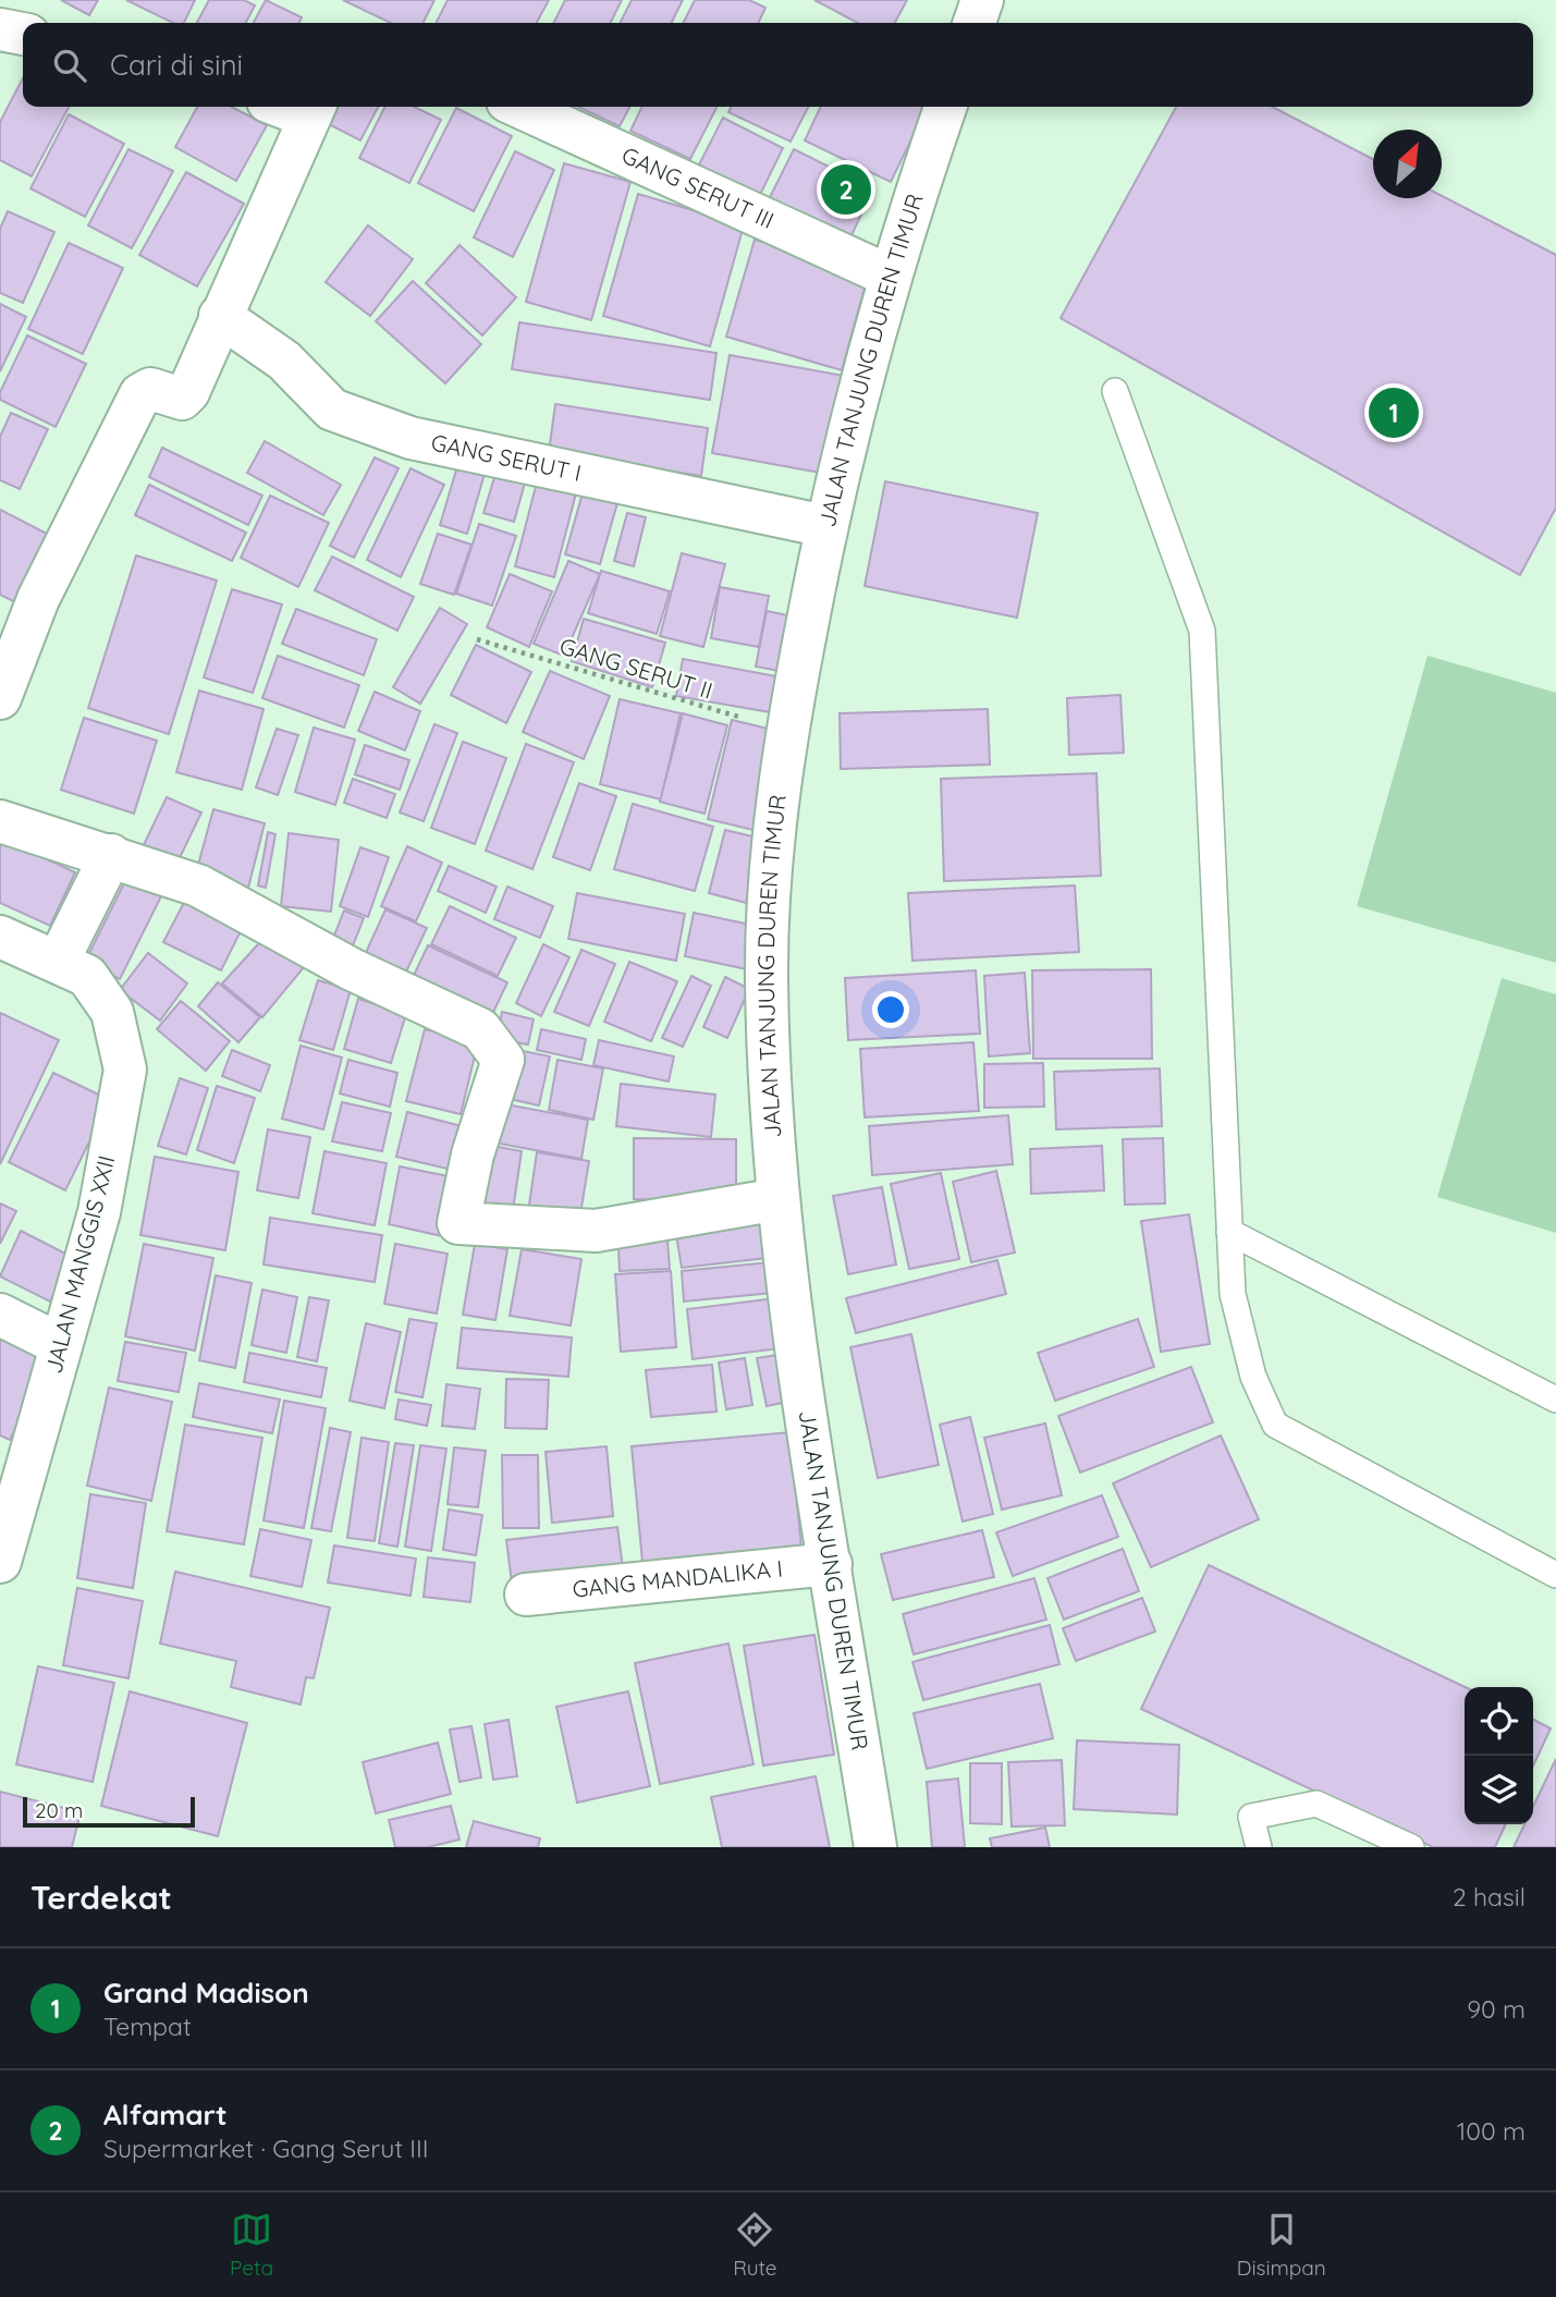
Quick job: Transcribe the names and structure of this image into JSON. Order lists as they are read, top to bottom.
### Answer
{
  "streets": {
    "street": [
      "GANG SERUT III",
      "JALAN TANJUNG DUREN TIMUR",
      "GANG SERUT I",
      "JALAN MANGGIS XXII",
      "GANG MANDALIKA I"
    ],
    "path": ["GANG SERUT II"]
  },
  "crossings": [
    ["GANG SERUT III", "JALAN TANJUNG DUREN TIMUR"],
    ["JALAN TANJUNG DUREN TIMUR", "GANG SERUT I"],
    ["JALAN TANJUNG DUREN TIMUR", "GANG SERUT II"],
    ["JALAN TANJUNG DUREN TIMUR", "GANG MANDALIKA I"]
  ],
  "scale_bar": "20 m",
  "north": "top right",
  "page": {
    "search": "Cari di sini",
    "pins": ["2", "1"],
    "scale": "20 m",
    "heading": ["Terdekat", "2 hasil"],
    "list": [
      {
        "mark": "1",
        "name": "Grand Madison",
        "note": "Tempat",
        "value": "90 m"
      },
      {
        "mark": "2",
        "name": "Alfamart",
        "note": "Supermarket · Gang Serut III",
        "value": "100 m"
      }
    ],
    "nav": ["Peta", "Rute", "Disimpan"]
  }
}
